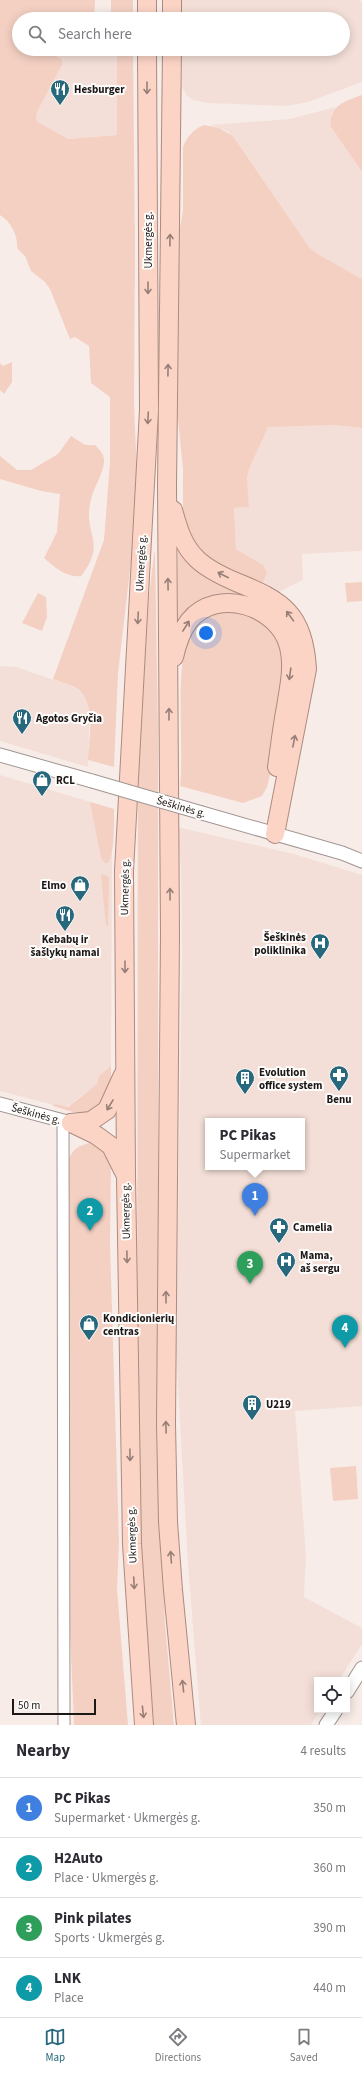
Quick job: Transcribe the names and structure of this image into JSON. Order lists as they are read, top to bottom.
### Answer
{
  "streets": {
    "highway": ["Ukmergės g."],
    "street": ["Šeškinės g."]
  },
  "places": {
    "restaurant": ["Hesburger", "Agotos Gryčia", "Kebabų ir šašlykų namai"],
    "shop": ["RCL", "Elmo", "Kondicionierių centras"],
    "hospital": ["Šeškinės poliklinika", "Mama, aš sergu"],
    "pharmacy": ["Benu", "Camelia"],
    "building": ["Evolution office system", "U219"]
  },
  "scale_bar": "50 m",
  "page": {
    "search": "Search here",
    "popup": ["PC Pikas", "Supermarket"],
    "pins": [
      "1",
      "2",
      "3",
      "4"
    ],
    "scale": "50 m",
    "heading": ["Nearby", "4 results"],
    "list": [
      {
        "mark": "1",
        "name": "PC Pikas",
        "note": "Supermarket · Ukmergės g.",
        "value": "350 m"
      },
      {
        "mark": "2",
        "name": "H2Auto",
        "note": "Place · Ukmergės g.",
        "value": "360 m"
      },
      {
        "mark": "3",
        "name": "Pink pilates",
        "note": "Sports · Ukmergės g.",
        "value": "390 m"
      },
      {
        "mark": "4",
        "name": "LNK",
        "note": "Place",
        "value": "440 m"
      }
    ],
    "nav": ["Map", "Directions", "Saved"]
  }
}
